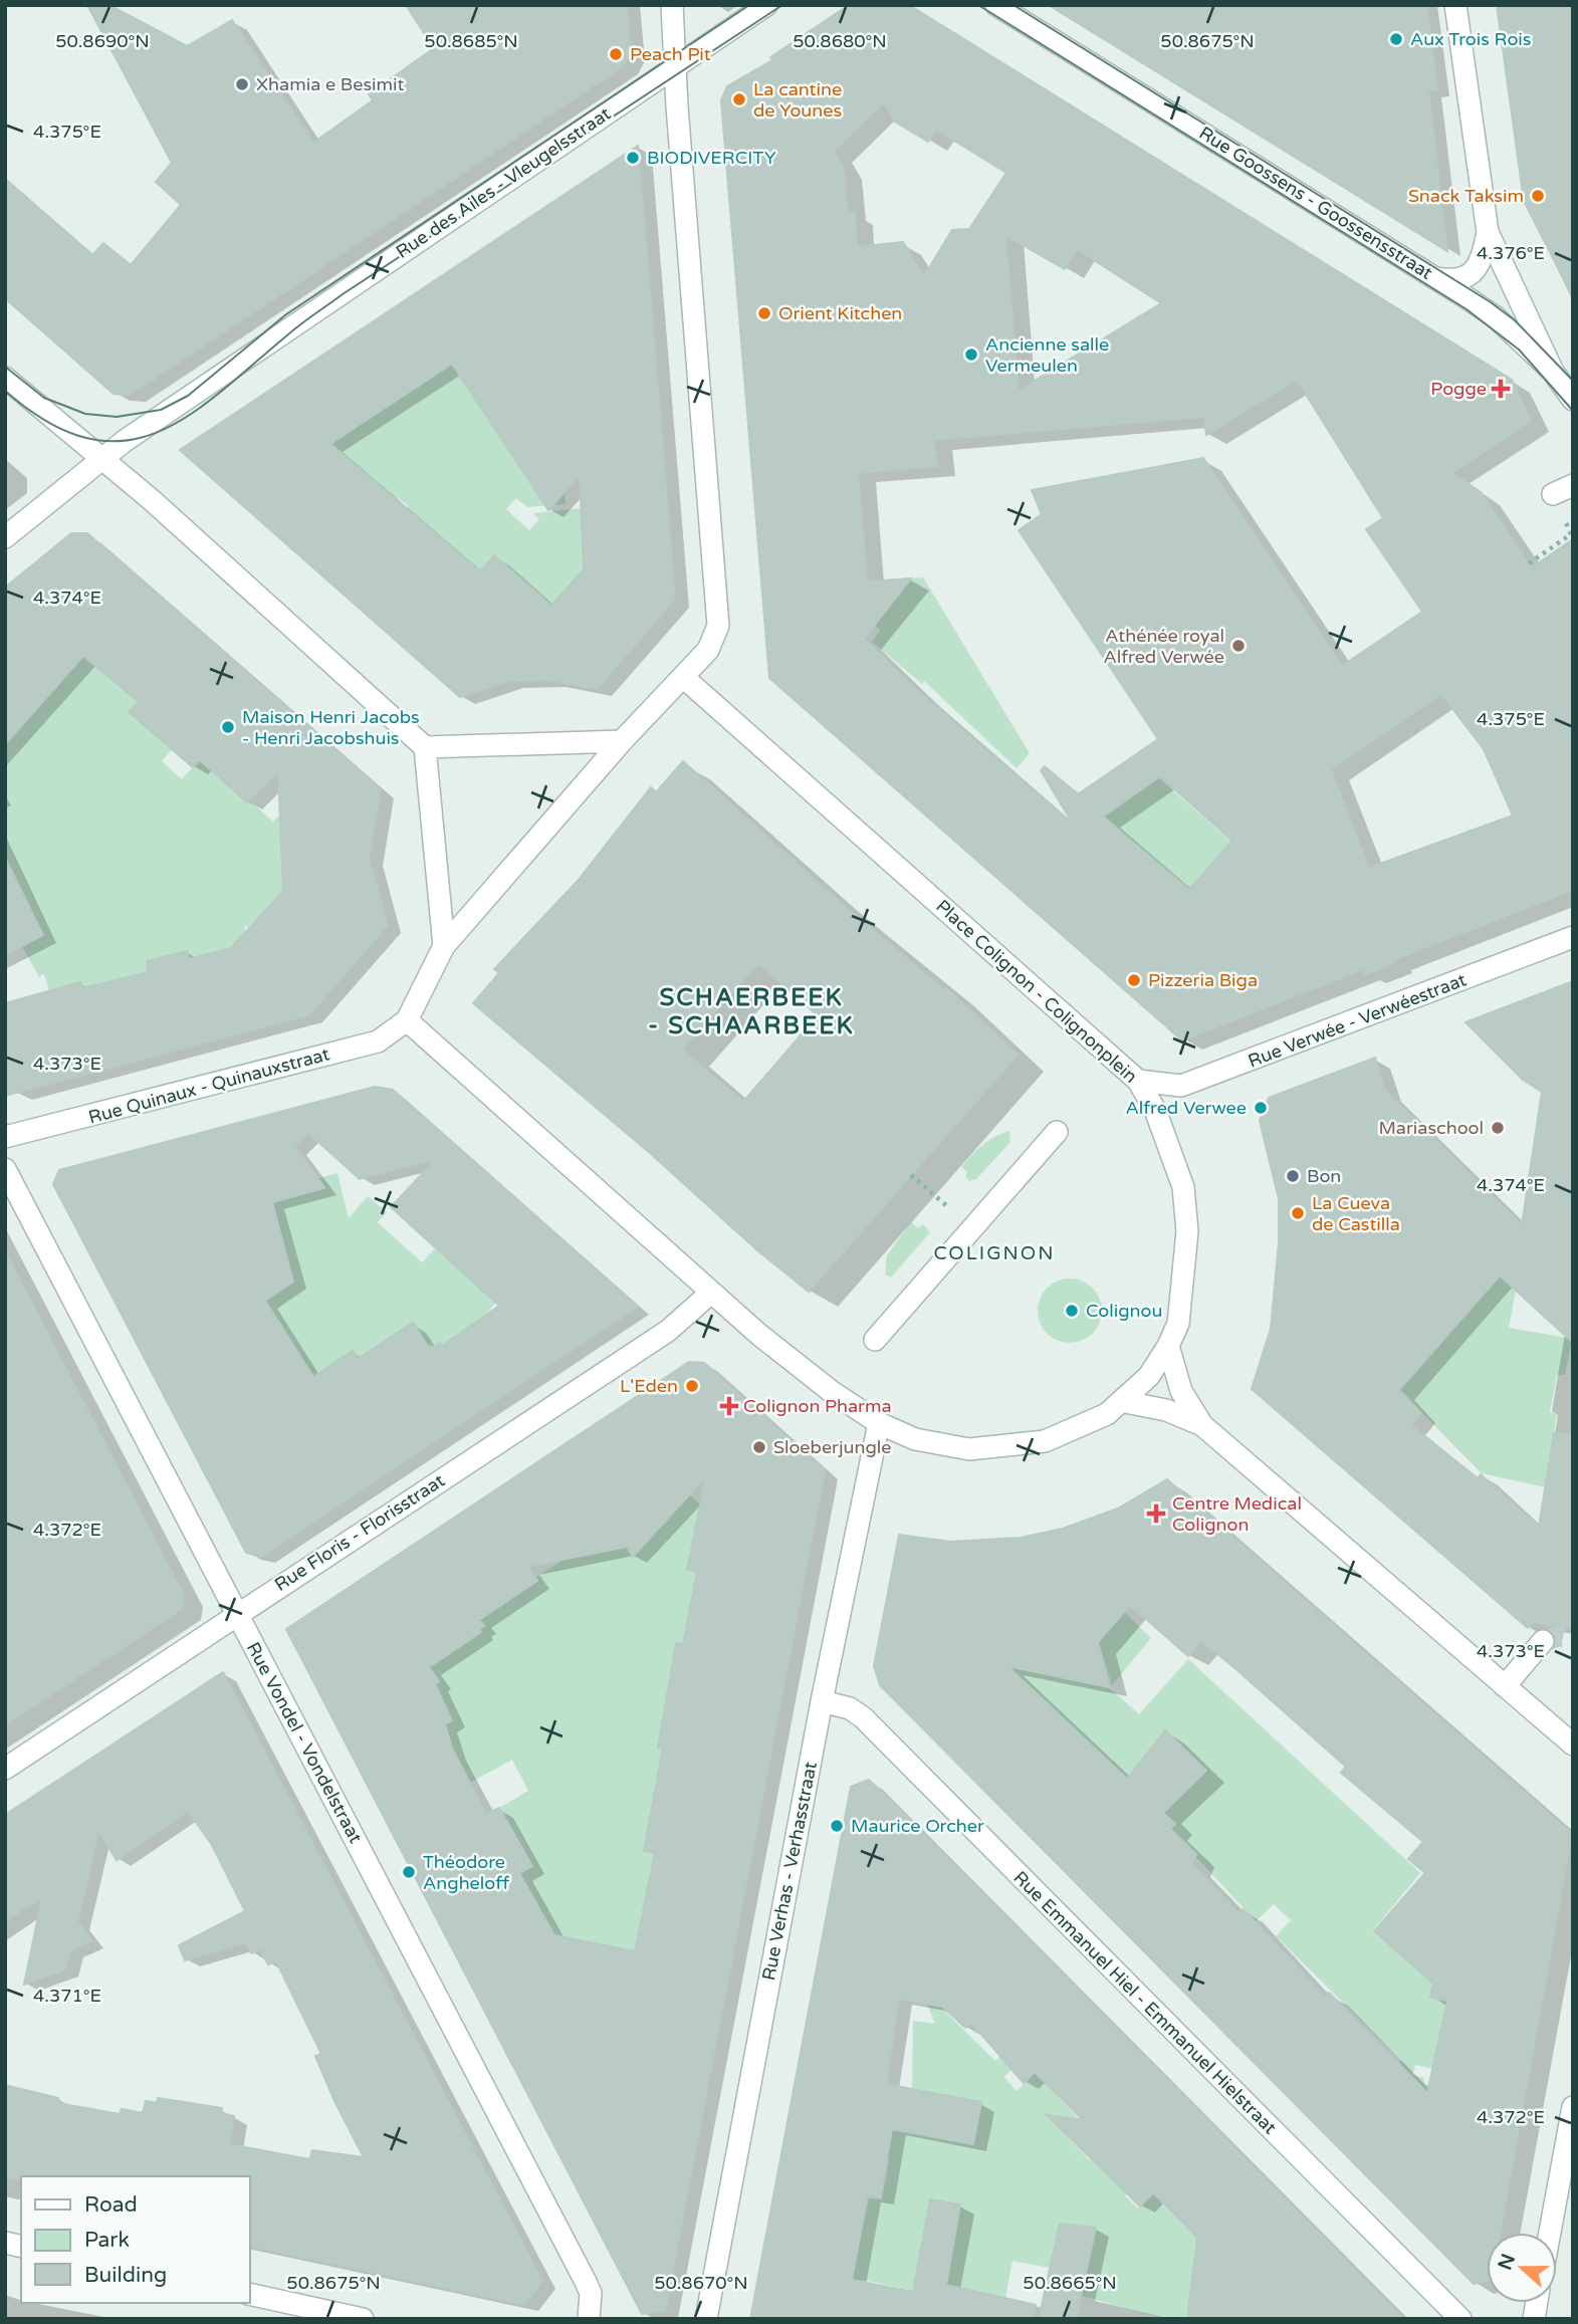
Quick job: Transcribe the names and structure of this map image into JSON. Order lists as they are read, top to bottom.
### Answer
{
  "streets": {
    "street": [
      "Rue des Ailes - Vleugelsstraat",
      "Rue Goossens - Goossensstraat",
      "Place Colignon - Colignonplein",
      "Rue Verwée - Verwéestraat",
      "Rue Quinaux - Quinauxstraat",
      "Rue Floris - Florisstraat",
      "Rue Vondel - Vondelstraat",
      "Rue Verhas - Verhasstraat",
      "Rue Emmanuel Hiel - Emmanuel Hielstraat"
    ]
  },
  "crossings": [
    ["Place Colignon - Colignonplein", "Rue Verwée - Verwéestraat"],
    ["Place Colignon - Colignonplein", "Rue Quinaux - Quinauxstraat"],
    ["Place Colignon - Colignonplein", "Rue Floris - Florisstraat"],
    ["Place Colignon - Colignonplein", "Rue Verhas - Verhasstraat"],
    ["Rue Floris - Florisstraat", "Rue Vondel - Vondelstraat"],
    ["Rue Verhas - Verhasstraat", "Rue Emmanuel Hiel - Emmanuel Hielstraat"]
  ],
  "districts": ["SCHAERBEEK - SCHAARBEEK", "COLIGNON"],
  "places": {
    "other": [
      "Aux Trois Rois",
      "Peach Pit",
      "Xhamia e Besimit",
      "La cantine de Younes",
      "BIODIVERCITY",
      "Snack Taksim",
      "Orient Kitchen",
      "Ancienne salle Vermeulen",
      "Athénée royal Alfred Verwée",
      "Maison Henri Jacobs - Henri Jacobshuis",
      "Pizzeria Biga",
      "Alfred Verwee",
      "Mariaschool",
      "Bon",
      "La Cueva de Castilla",
      "Colignou",
      "L'Eden",
      "Sloeberjungle",
      "Maurice Orcher",
      "Théodore Angheloff"
    ],
    "health": ["Pogge", "Colignon Pharma", "Centre Medical Colignon"]
  },
  "legend": ["Road", "Park", "Building"],
  "north": "left",
  "coordinates": [
    "50.8690°N",
    "50.8685°N",
    "50.8680°N",
    "50.8675°N",
    "4.375°E",
    "4.376°E",
    "4.374°E",
    "4.373°E",
    "4.372°E",
    "4.371°E",
    "50.8670°N",
    "50.8665°N"
  ]
}
